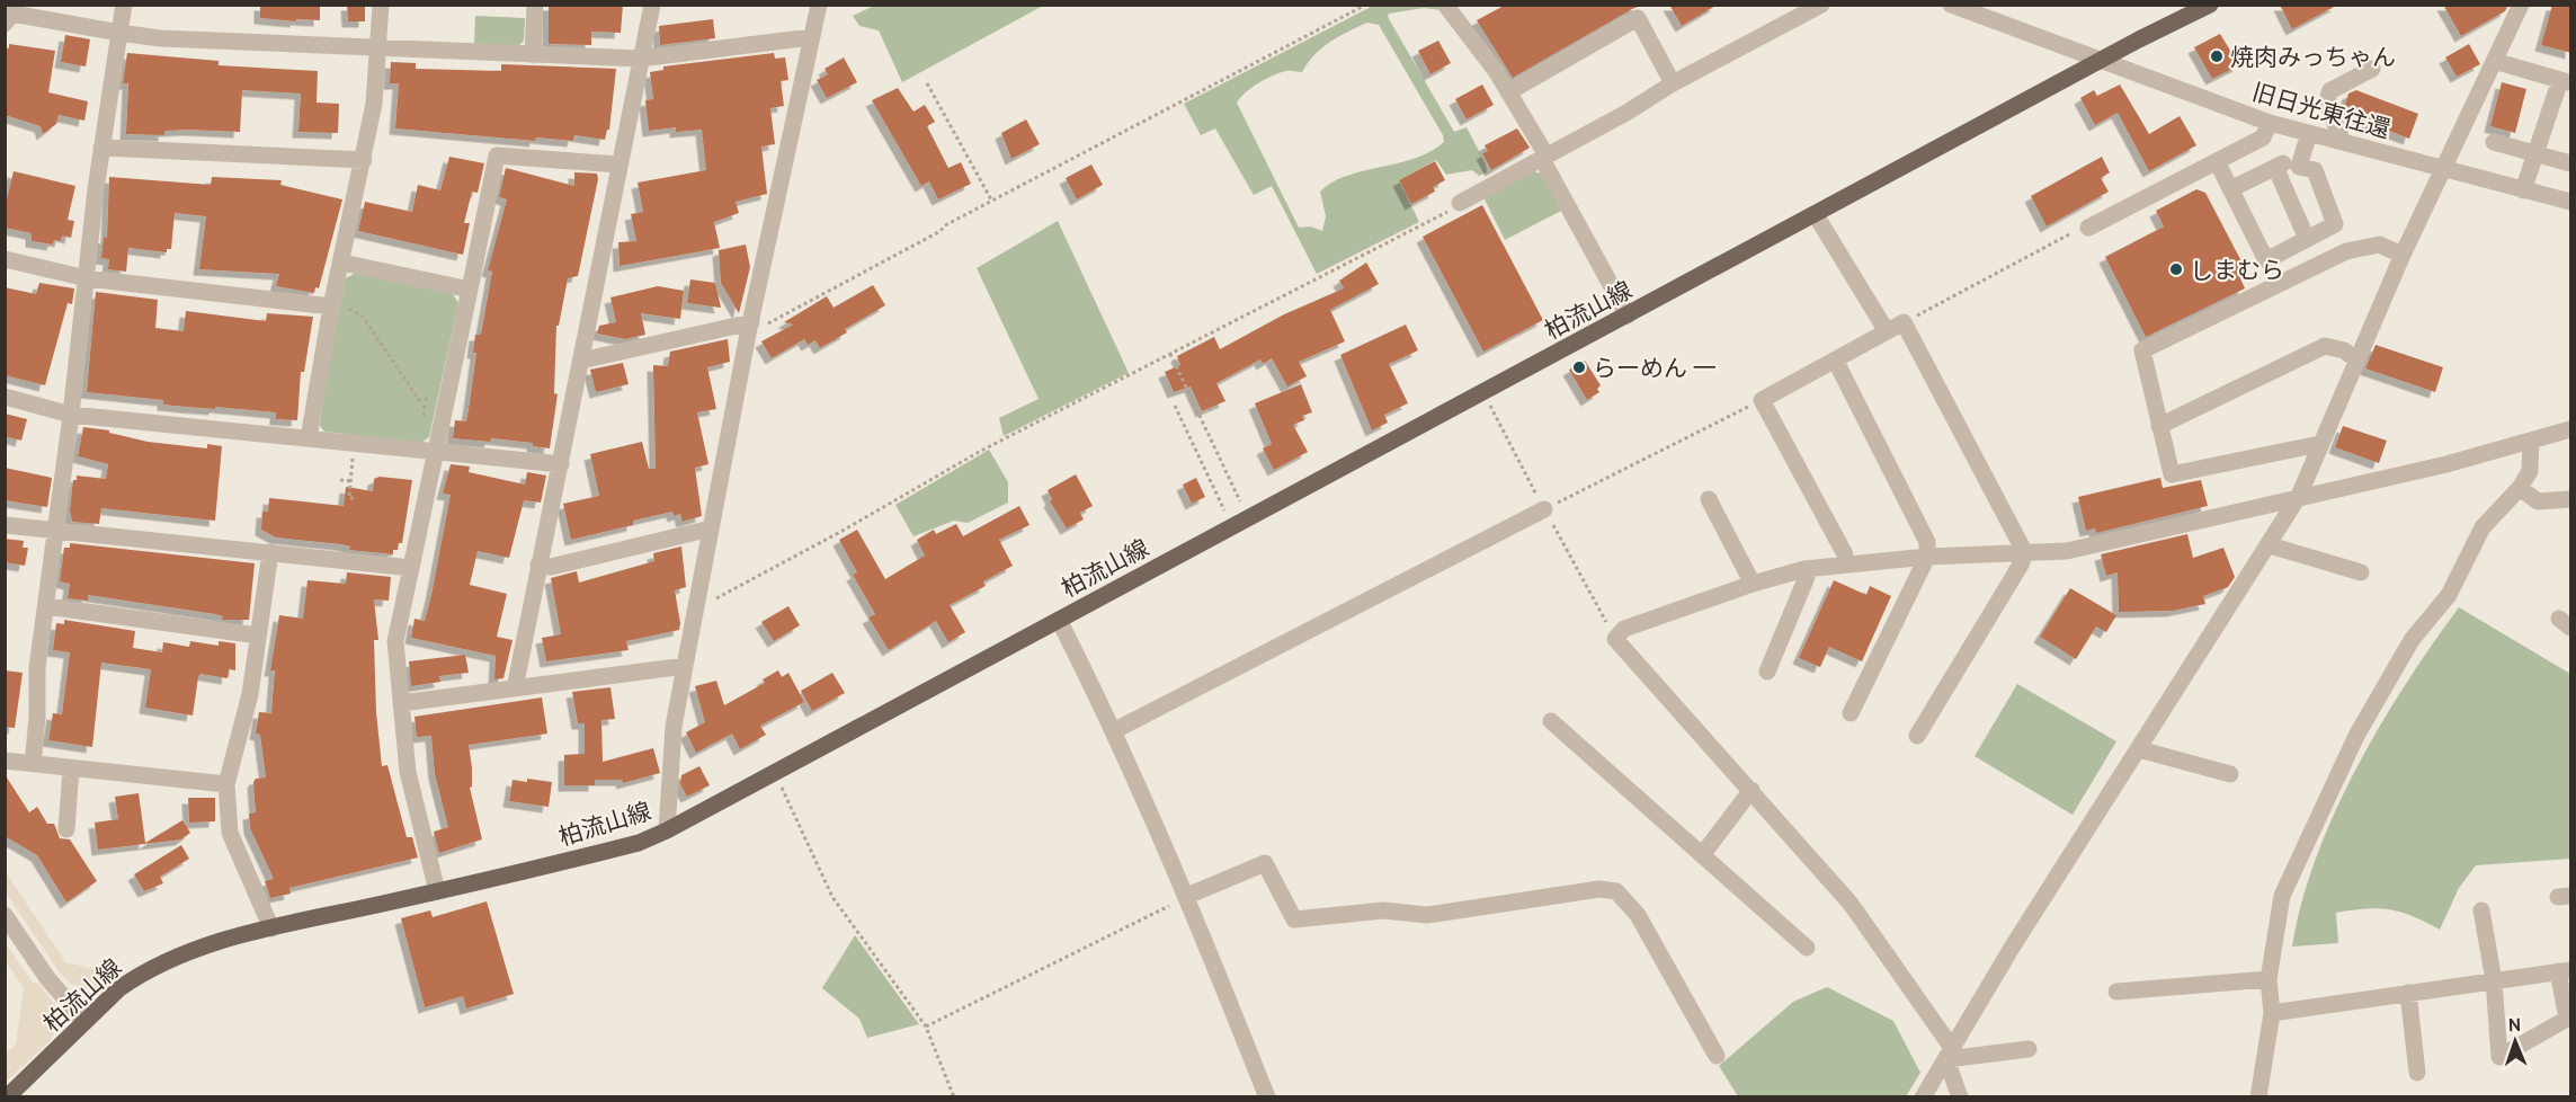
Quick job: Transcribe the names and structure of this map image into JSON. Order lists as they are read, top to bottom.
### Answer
{
  "streets": {
    "main road": ["柏流山線"],
    "street": ["旧日光東往還"]
  },
  "crossings": [
    ["旧日光東往還", "柏流山線"]
  ],
  "places": ["焼肉みっちゃん", "しまむら", "らーめん 一"],
  "north": "top"
}
